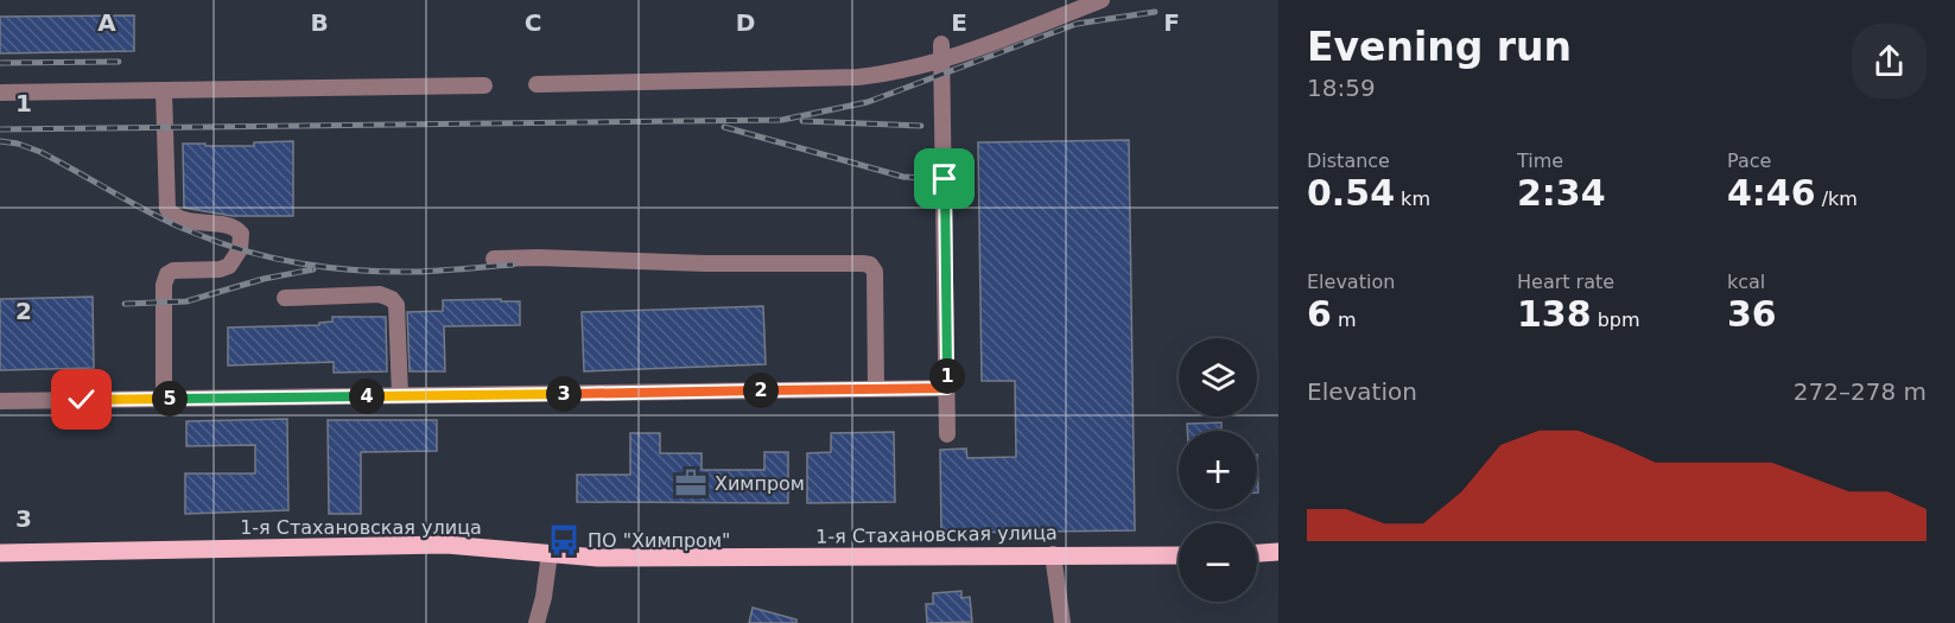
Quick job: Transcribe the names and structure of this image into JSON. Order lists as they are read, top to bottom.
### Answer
{
  "streets": {
    "main road": ["1-я Стахановская улица"]
  },
  "places": {
    "office": ["Химпром"],
    "bus stop": ["ПО \"Химпром\""]
  },
  "page": {
    "heading": ["Evening run", "18:59"],
    "stats": [
      ["Distance", "0.54 km"],
      ["Time", "2:34"],
      ["Pace", "4:46 /km"],
      ["Elevation", "6 m"],
      ["Heart rate", "138 bpm"],
      ["kcal", "36"]
    ],
    "map_buttons": ["+", "−"],
    "pins": [
      "1",
      "2",
      "3",
      "4",
      "5"
    ],
    "chart": ["Elevation", "272–278 m"]
  },
  "grid": {
    "columns": [
      "A",
      "B",
      "C",
      "D",
      "E",
      "F"
    ],
    "rows": ["1", "2", "3"]
  }
}
